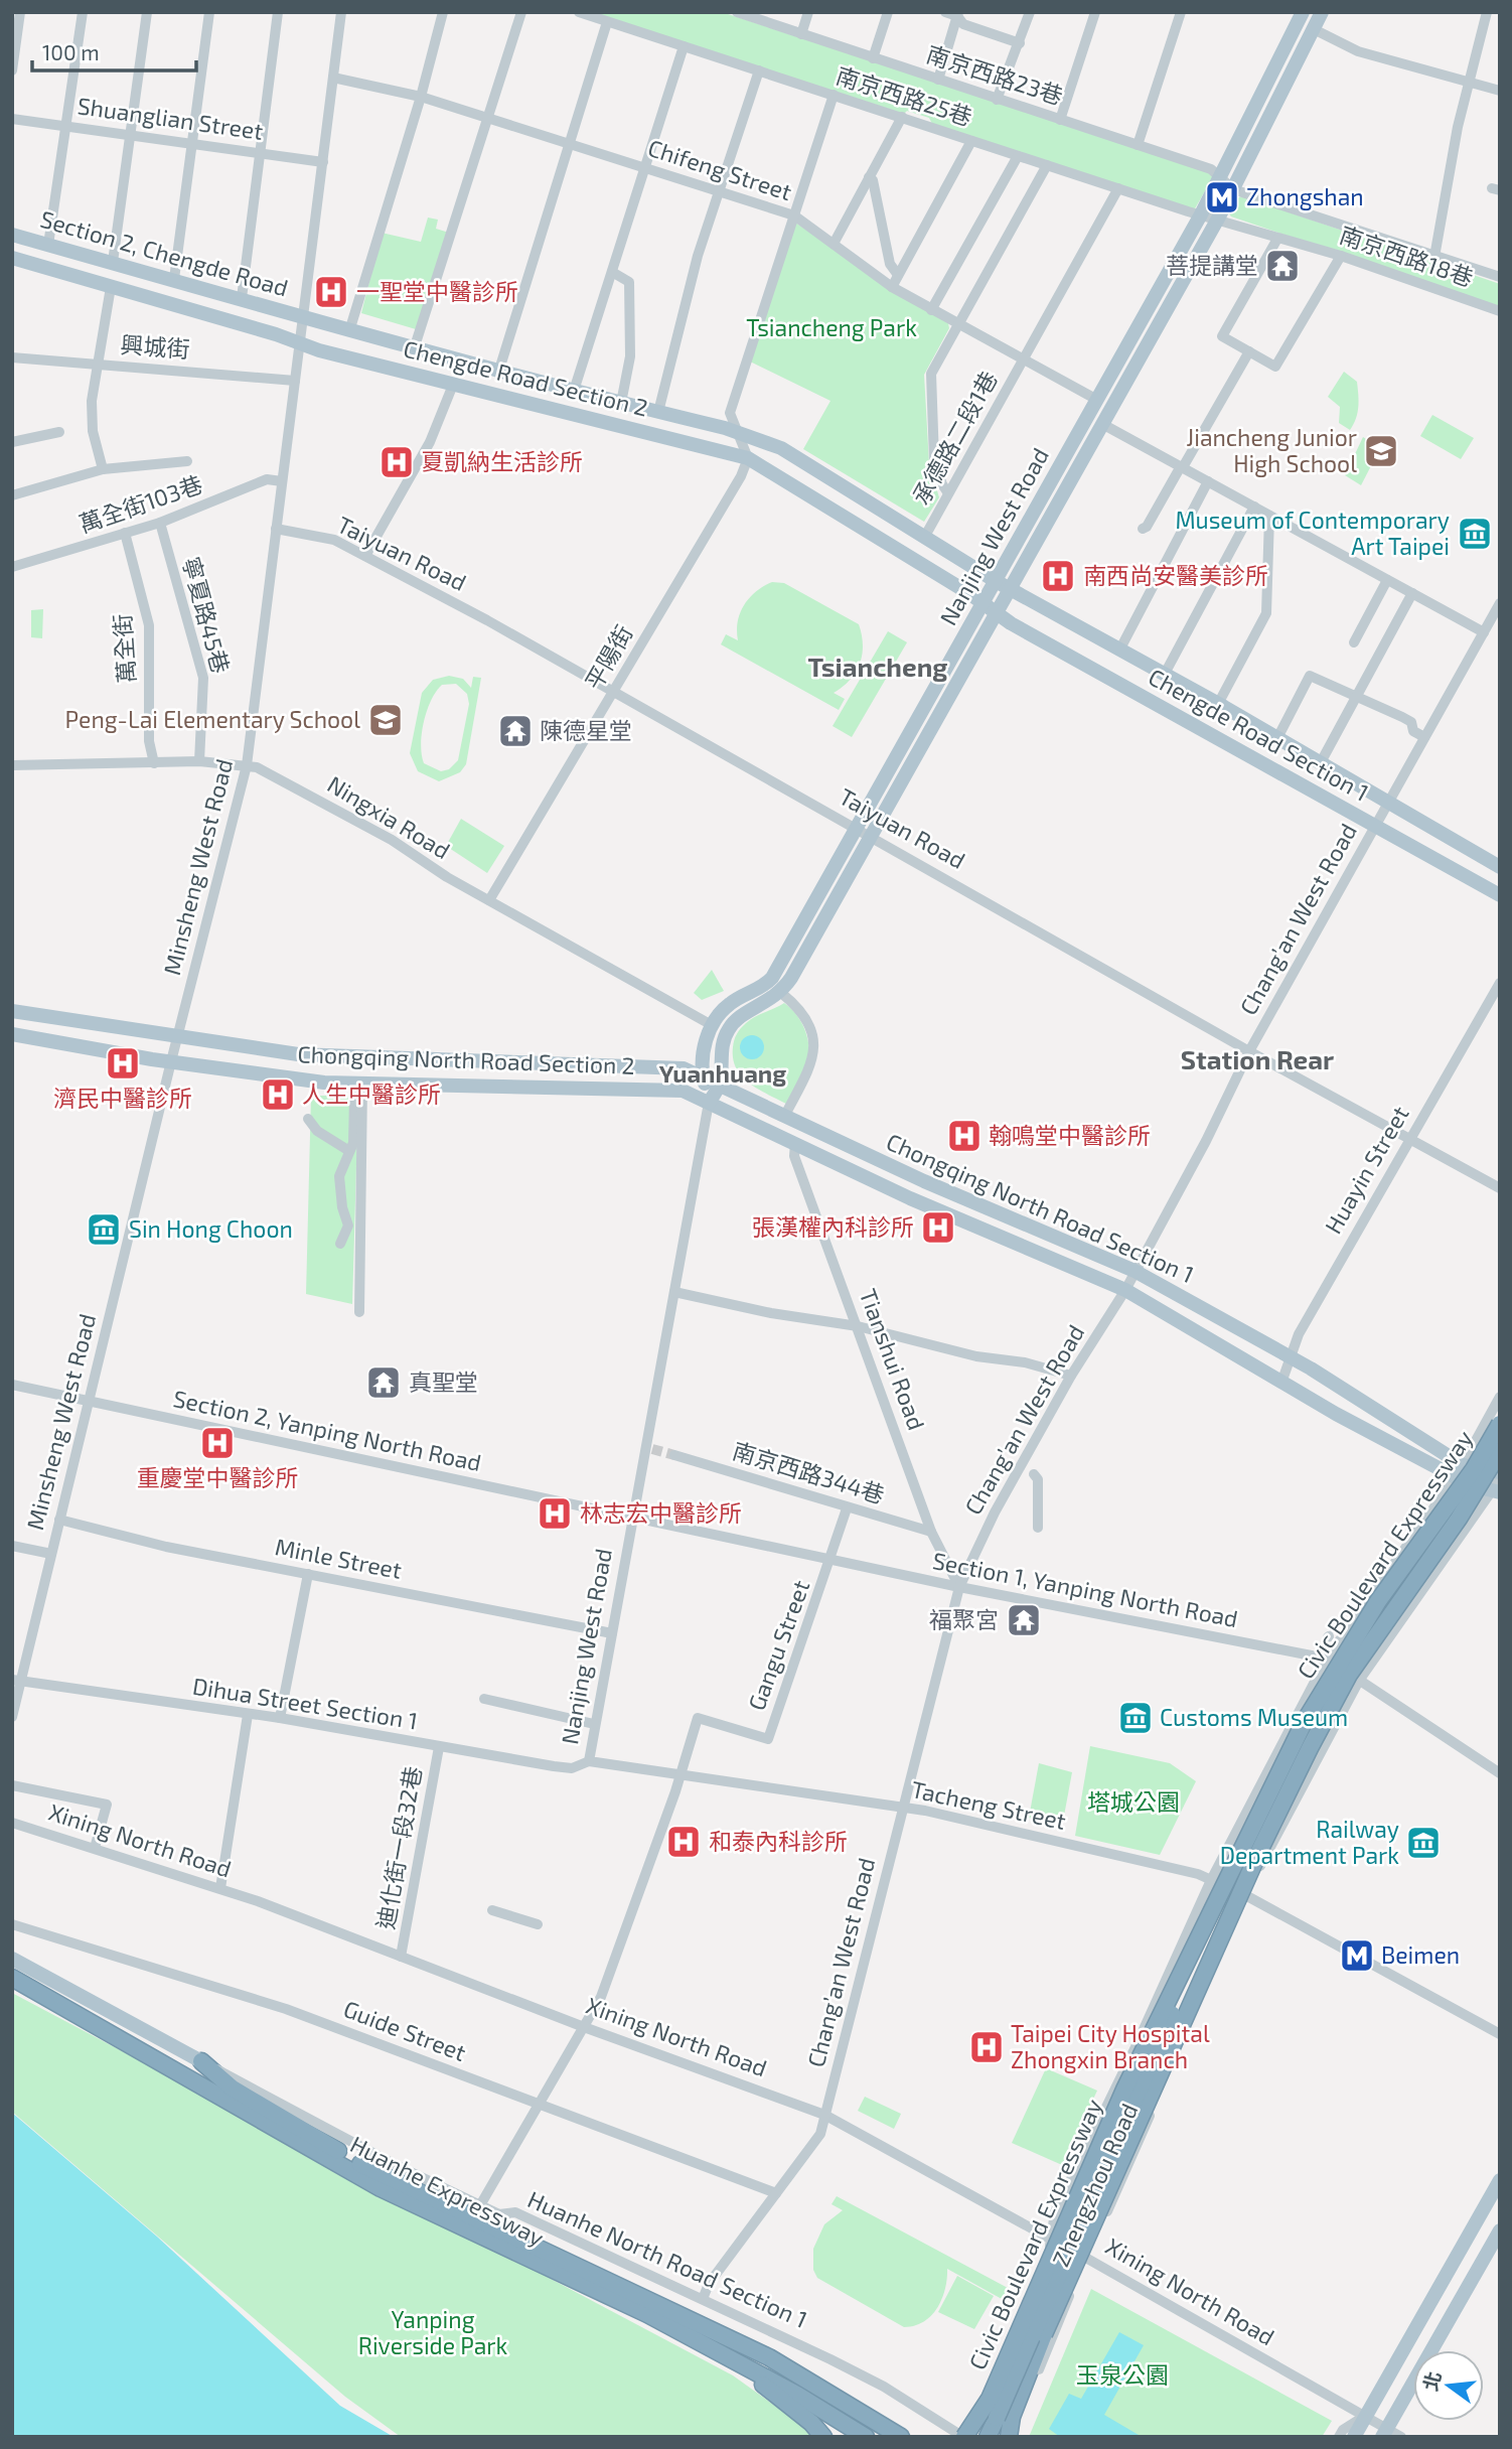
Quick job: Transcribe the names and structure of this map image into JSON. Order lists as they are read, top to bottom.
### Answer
{
  "streets": {
    "highway": ["Civic Boulevard Expressway", "Huanhe Expressway"],
    "main road": [
      "Section 2, Chengde Road",
      "Chengde Road Section 2",
      "Nanjing West Road",
      "Chengde Road Section 1",
      "Chongqing North Road Section 2",
      "Chongqing North Road Section 1",
      "Huanhe North Road Section 1"
    ],
    "street": [
      "南京西路23巷",
      "南京西路25巷",
      "Shuanglian Street",
      "Chifeng Street",
      "南京西路18巷",
      "興城街",
      "承德路二段1巷",
      "萬全街103巷",
      "Taiyuan Road",
      "寧夏路45巷",
      "萬全街",
      "平陽街",
      "Ningxia Road",
      "Minsheng West Road",
      "Chang’an West Road",
      "Huayin Street",
      "Tianshui Road",
      "Section 2, Yanping North Road",
      "南京西路344巷",
      "Minle Street",
      "Section 1, Yanping North Road",
      "Gangu Street",
      "Dihua Street Section 1",
      "Tacheng Street",
      "Xining North Road",
      "迪化街一段32巷",
      "Guide Street",
      "Zhengzhou Road"
    ]
  },
  "crossings": [
    ["南京西路23巷", "Nanjing West Road"],
    ["南京西路25巷", "南京西路18巷"],
    ["南京西路25巷", "承德路二段1巷"],
    ["南京西路25巷", "Nanjing West Road"],
    ["Shuanglian Street", "Minsheng West Road"],
    ["Chifeng Street", "承德路二段1巷"],
    ["Chifeng Street", "Nanjing West Road"],
    ["Chifeng Street", "Minsheng West Road"],
    ["Section 2, Chengde Road", "Chengde Road Section 2"],
    ["Section 2, Chengde Road", "Minsheng West Road"],
    ["南京西路18巷", "Nanjing West Road"],
    ["興城街", "Minsheng West Road"],
    ["Chengde Road Section 2", "承德路二段1巷"],
    ["Chengde Road Section 2", "Nanjing West Road"],
    ["Chengde Road Section 2", "平陽街"],
    ["Chengde Road Section 2", "Chengde Road Section 1"],
    ["Chengde Road Section 2", "Minsheng West Road"],
    ["萬全街103巷", "寧夏路45巷"],
    ["萬全街103巷", "萬全街"],
    ["萬全街103巷", "Minsheng West Road"],
    ["Nanjing West Road", "Taiyuan Road"],
    ["Nanjing West Road", "Chengde Road Section 1"],
    ["Nanjing West Road", "Ningxia Road"],
    ["Nanjing West Road", "Chongqing North Road Section 2"],
    ["Nanjing West Road", "Chongqing North Road Section 1"],
    ["Nanjing West Road", "Section 2, Yanping North Road"],
    ["Nanjing West Road", "Minle Street"],
    ["Nanjing West Road", "Section 1, Yanping North Road"],
    ["Nanjing West Road", "Gangu Street"],
    ["Nanjing West Road", "Dihua Street Section 1"],
    ["Nanjing West Road", "Tacheng Street"],
    ["Taiyuan Road", "平陽街"],
    ["Taiyuan Road", "Minsheng West Road"],
    ["Taiyuan Road", "Chang’an West Road"],
    ["Taiyuan Road", "Huayin Street"],
    ["寧夏路45巷", "Ningxia Road"],
    ["萬全街", "Ningxia Road"],
    ["平陽街", "Ningxia Road"],
    ["Chengde Road Section 1", "Chang’an West Road"],
    ["Ningxia Road", "Minsheng West Road"],
    ["Minsheng West Road", "Chongqing North Road Section 2"],
    ["Minsheng West Road", "Section 2, Yanping North Road"],
    ["Minsheng West Road", "Minle Street"],
    ["Minsheng West Road", "Dihua Street Section 1"],
    ["Chang’an West Road", "Chongqing North Road Section 1"],
    ["Chang’an West Road", "Tianshui Road"],
    ["Chang’an West Road", "Section 1, Yanping North Road"],
    ["Chang’an West Road", "Tacheng Street"],
    ["Chang’an West Road", "Xining North Road"],
    ["Chang’an West Road", "Guide Street"],
    ["Chang’an West Road", "Huanhe North Road Section 1"],
    ["Chongqing North Road Section 2", "Chongqing North Road Section 1"],
    ["Huayin Street", "Chongqing North Road Section 1"],
    ["Chongqing North Road Section 1", "Tianshui Road"],
    ["Chongqing North Road Section 1", "Zhengzhou Road"],
    ["Tianshui Road", "南京西路344巷"],
    ["Tianshui Road", "Section 1, Yanping North Road"],
    ["Section 2, Yanping North Road", "Section 1, Yanping North Road"],
    ["Civic Boulevard Expressway", "Huanhe North Road Section 1"],
    ["Section 1, Yanping North Road", "Gangu Street"],
    ["Section 1, Yanping North Road", "Zhengzhou Road"],
    ["Gangu Street", "Tacheng Street"],
    ["Dihua Street Section 1", "迪化街一段32巷"],
    ["Tacheng Street", "Zhengzhou Road"],
    ["Xining North Road", "迪化街一段32巷"],
    ["Xining North Road", "Zhengzhou Road"],
    ["Huanhe Expressway", "Huanhe North Road Section 1"]
  ],
  "districts": ["Tsiancheng", "Station Rear", "Yuanhuang"],
  "parks": [
    "Tsiancheng Park",
    "塔城公園",
    "Yanping Riverside Park",
    "玉泉公園"
  ],
  "places": {
    "metro station": ["Zhongshan", "Beimen"],
    "temple": [
      "菩提講堂",
      "陳德星堂",
      "真聖堂",
      "福聚宮"
    ],
    "hospital": [
      "一聖堂中醫診所",
      "夏凱納生活診所",
      "南西尚安醫美診所",
      "濟民中醫診所",
      "人生中醫診所",
      "翰鳴堂中醫診所",
      "張漢權內科診所",
      "重慶堂中醫診所",
      "林志宏中醫診所",
      "和泰內科診所",
      "Taipei City Hospital Zhongxin Branch"
    ],
    "school or university": ["Jiancheng Junior High School", "Peng-Lai Elementary School"],
    "museum": [
      "Museum of Contemporary Art Taipei",
      "Sin Hong Choon",
      "Customs Museum",
      "Railway Department Park"
    ]
  },
  "scale_bar": "100 m",
  "north": "left"
}
